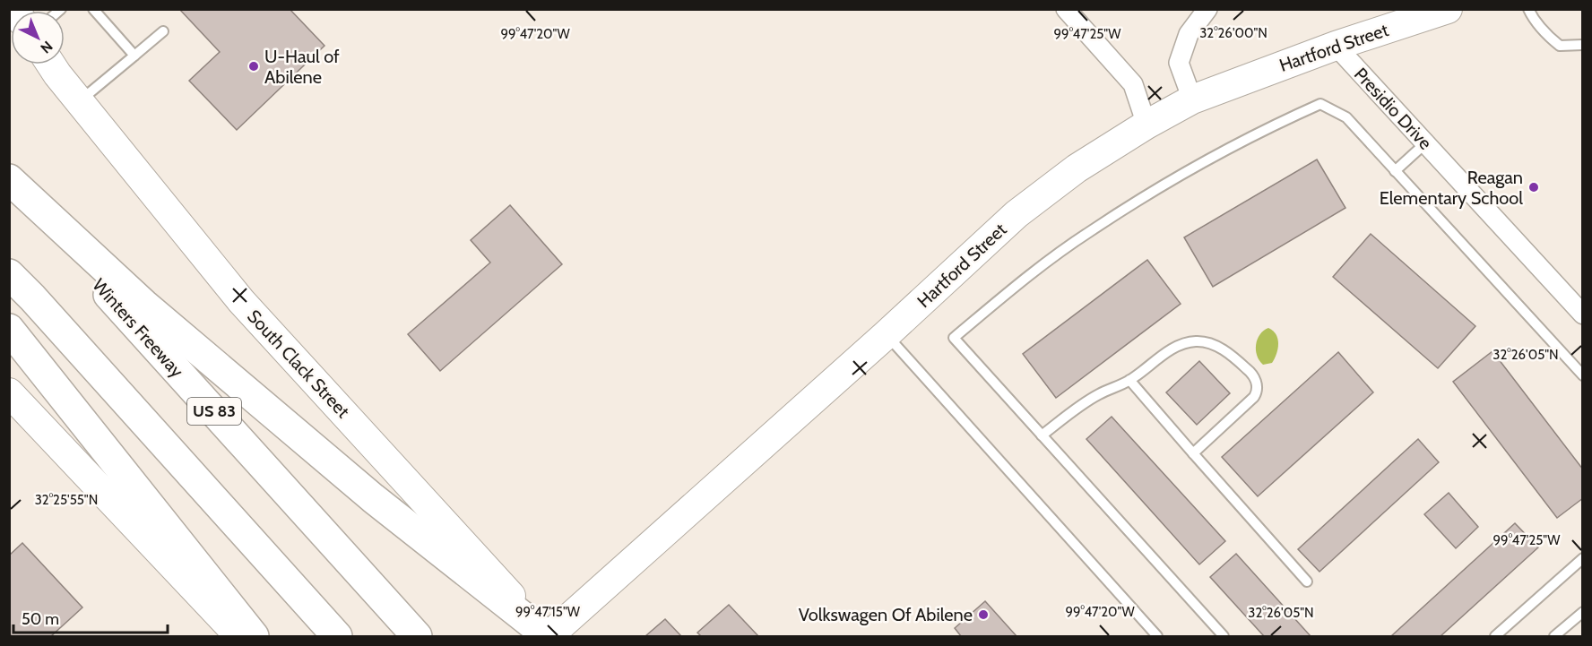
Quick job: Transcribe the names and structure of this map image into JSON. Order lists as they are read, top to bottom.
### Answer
{
  "streets": {
    "highway": ["Winters Freeway", "US 83"],
    "main road": ["Hartford Street", "South Clack Street"],
    "street": ["Presidio Drive"]
  },
  "crossings": [
    ["Hartford Street", "Presidio Drive"],
    ["Hartford Street", "South Clack Street"]
  ],
  "places": ["U-Haul of Abilene", "Reagan Elementary School", "Volkswagen Of Abilene"],
  "scale_bar": "50 m",
  "north": "bottom right",
  "coordinates": [
    "32°26'00\"N",
    "99°47'20\"W",
    "99°47'25\"W",
    "32°26'05\"N",
    "32°25'55\"N",
    "99°47'15\"W"
  ]
}
